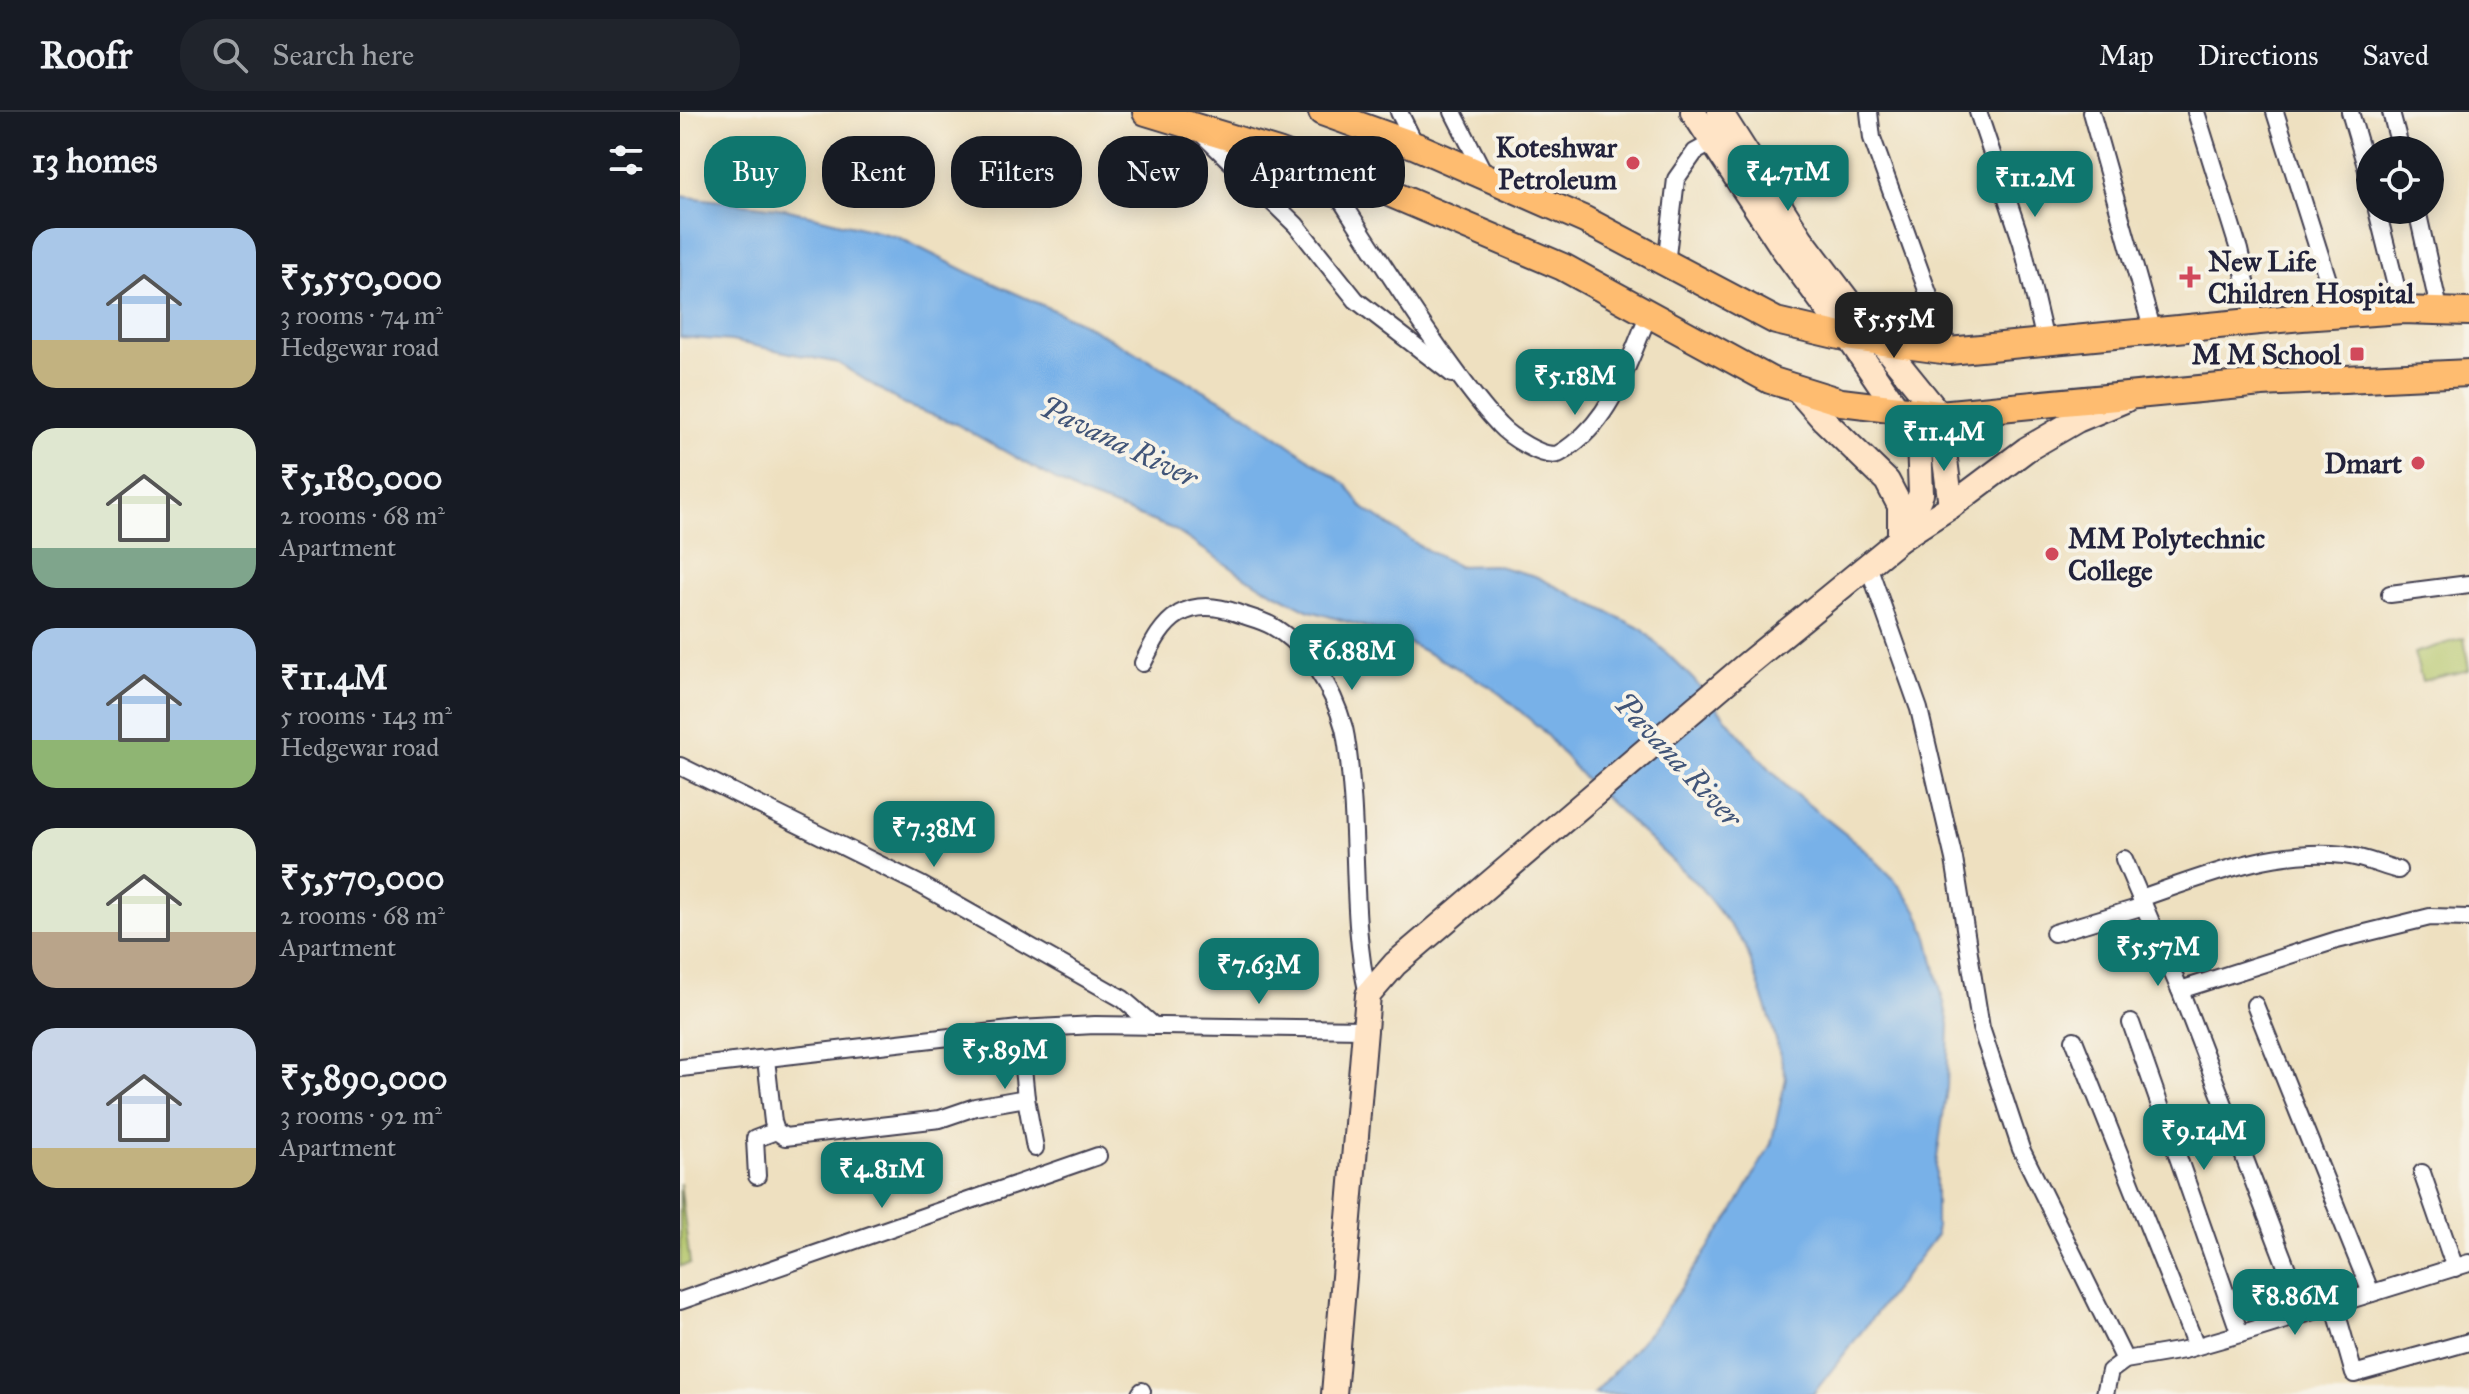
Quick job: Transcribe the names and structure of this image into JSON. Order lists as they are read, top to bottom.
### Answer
{
  "water": ["Pavana River"],
  "places": {
    "other": ["Koteshwar Petroleum", "Dmart", "MM Polytechnic College"],
    "health": ["New Life Children Hospital"],
    "transit": ["M M School"]
  },
  "page": {
    "header": "Roofr",
    "search": "Search here",
    "nav": ["Map", "Directions", "Saved"],
    "heading": "13 homes",
    "chip": [
      "Buy",
      "Rent",
      "Filters",
      "New",
      "Apartment"
    ],
    "price": [
      "₹4.71M",
      "₹11.2M",
      "₹5.55M",
      "₹5.18M",
      "₹11.4M",
      "₹6.88M",
      "₹7.38M",
      "₹5.57M",
      "₹7.63M",
      "₹5.89M",
      "₹9.14M",
      "₹4.81M",
      "₹8.86M"
    ],
    "list": [
      {
        "name": "₹5,550,000",
        "note": "3 rooms · 74 m² · Hedgewar road"
      },
      {
        "name": "₹5,180,000",
        "note": "2 rooms · 68 m² · Apartment"
      },
      {
        "name": "₹11.4M",
        "note": "5 rooms · 143 m² · Hedgewar road"
      },
      {
        "name": "₹5,570,000",
        "note": "2 rooms · 68 m² · Apartment"
      },
      {
        "name": "₹5,890,000",
        "note": "3 rooms · 92 m² · Apartment"
      }
    ]
  }
}
